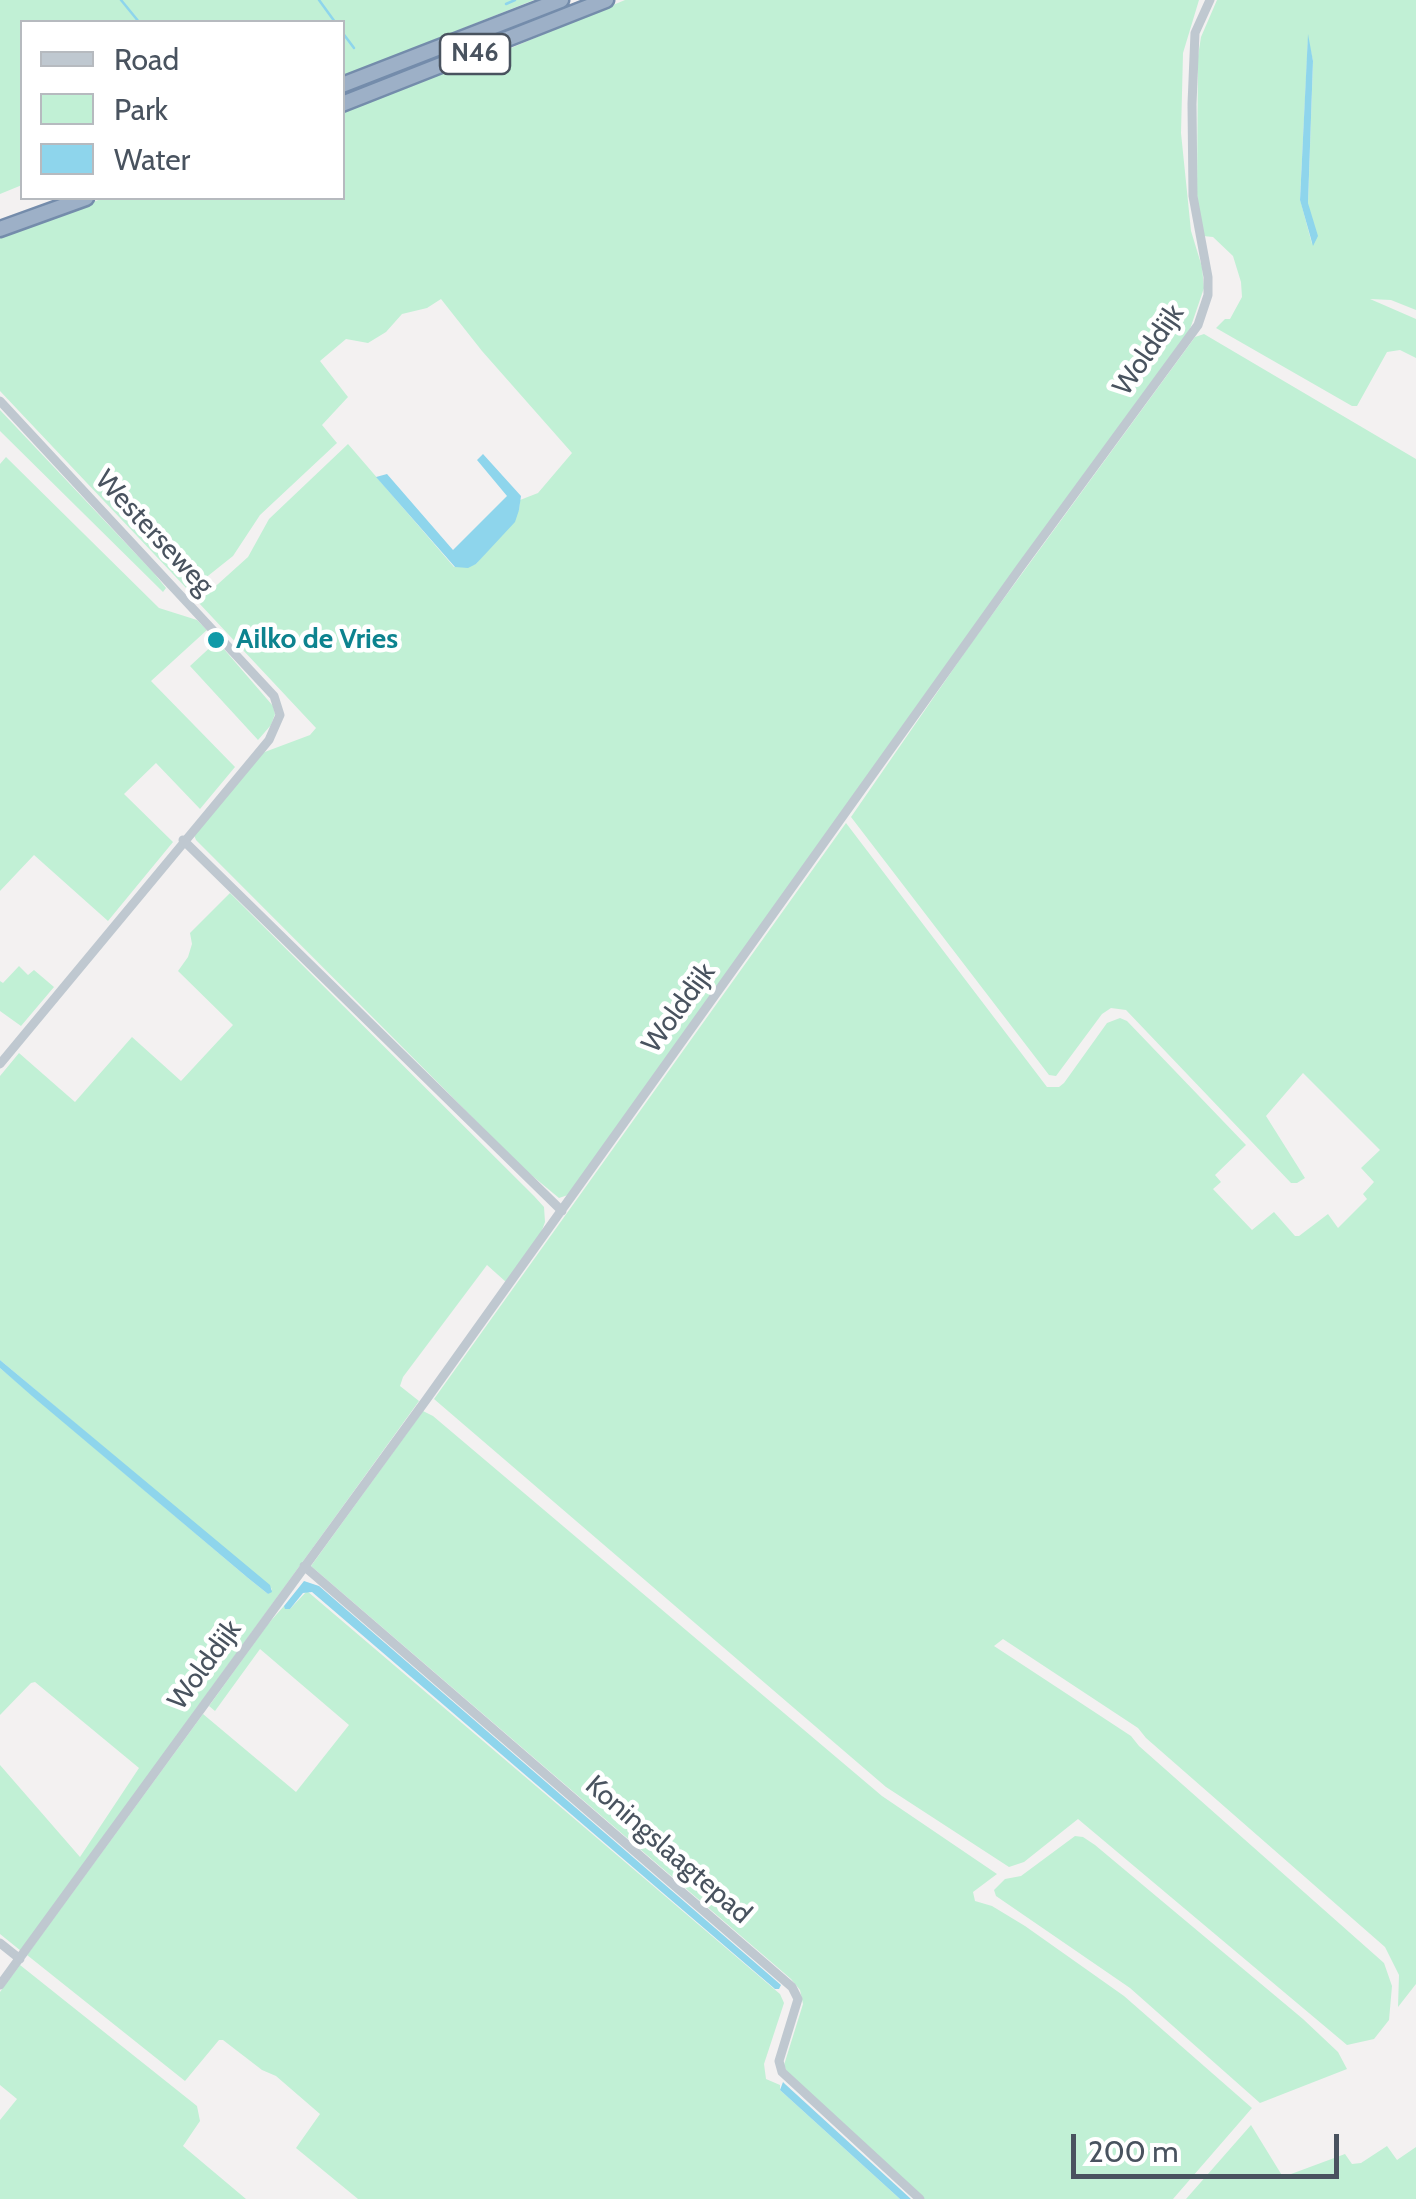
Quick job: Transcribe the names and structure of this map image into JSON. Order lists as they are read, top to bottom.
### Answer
{
  "streets": {
    "highway": ["N46"],
    "street": ["Wolddijk", "Westerseweg", "Koningslaagtepad"]
  },
  "crossings": [
    ["Wolddijk", "Koningslaagtepad"]
  ],
  "places": ["Ailko de Vries"],
  "legend": ["Road", "Park", "Water"],
  "scale_bar": "200 m"
}
